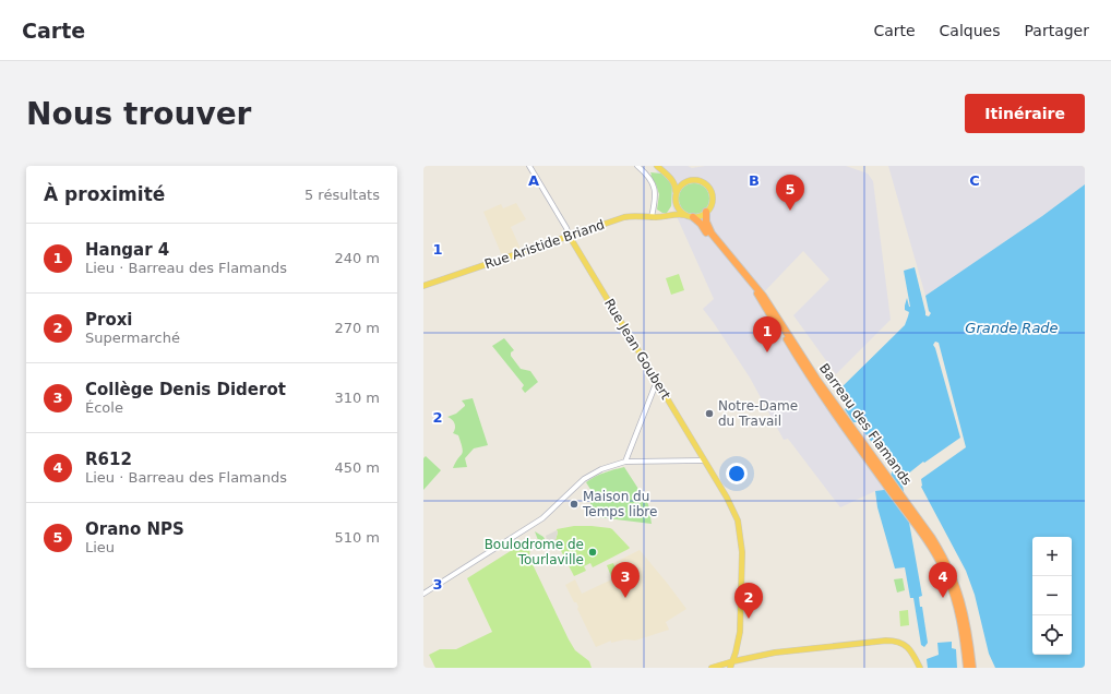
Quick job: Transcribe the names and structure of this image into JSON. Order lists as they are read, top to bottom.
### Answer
{
  "streets": {
    "highway": ["Barreau des Flamands"],
    "main road": ["Rue Aristide Briand", "Rue Jean Goubert"]
  },
  "crossings": [
    ["Rue Aristide Briand", "Rue Jean Goubert"],
    ["Rue Aristide Briand", "Barreau des Flamands"]
  ],
  "water": ["Grande Rade"],
  "places": ["Notre-Dame du Travail", "Maison du Temps libre", "Boulodrome de Tourlaville"],
  "page": {
    "header": "Carte",
    "nav": ["Carte", "Calques", "Partager"],
    "buttons": "Itinéraire",
    "title": "Nous trouver",
    "heading": ["À proximité", "5 résultats"],
    "pins": [
      "5",
      "1",
      "3",
      "4",
      "2"
    ],
    "list": [
      {
        "mark": "1",
        "name": "Hangar 4",
        "note": "Lieu · Barreau des Flamands",
        "value": "240 m"
      },
      {
        "mark": "2",
        "name": "Proxi",
        "note": "Supermarché",
        "value": "270 m"
      },
      {
        "mark": "3",
        "name": "Collège Denis Diderot",
        "note": "École",
        "value": "310 m"
      },
      {
        "mark": "4",
        "name": "R612",
        "note": "Lieu · Barreau des Flamands",
        "value": "450 m"
      },
      {
        "mark": "5",
        "name": "Orano NPS",
        "note": "Lieu",
        "value": "510 m"
      }
    ],
    "map_buttons": ["+", "−"]
  },
  "grid": {
    "columns": ["A", "B", "C"],
    "rows": ["1", "2", "3"]
  }
}
